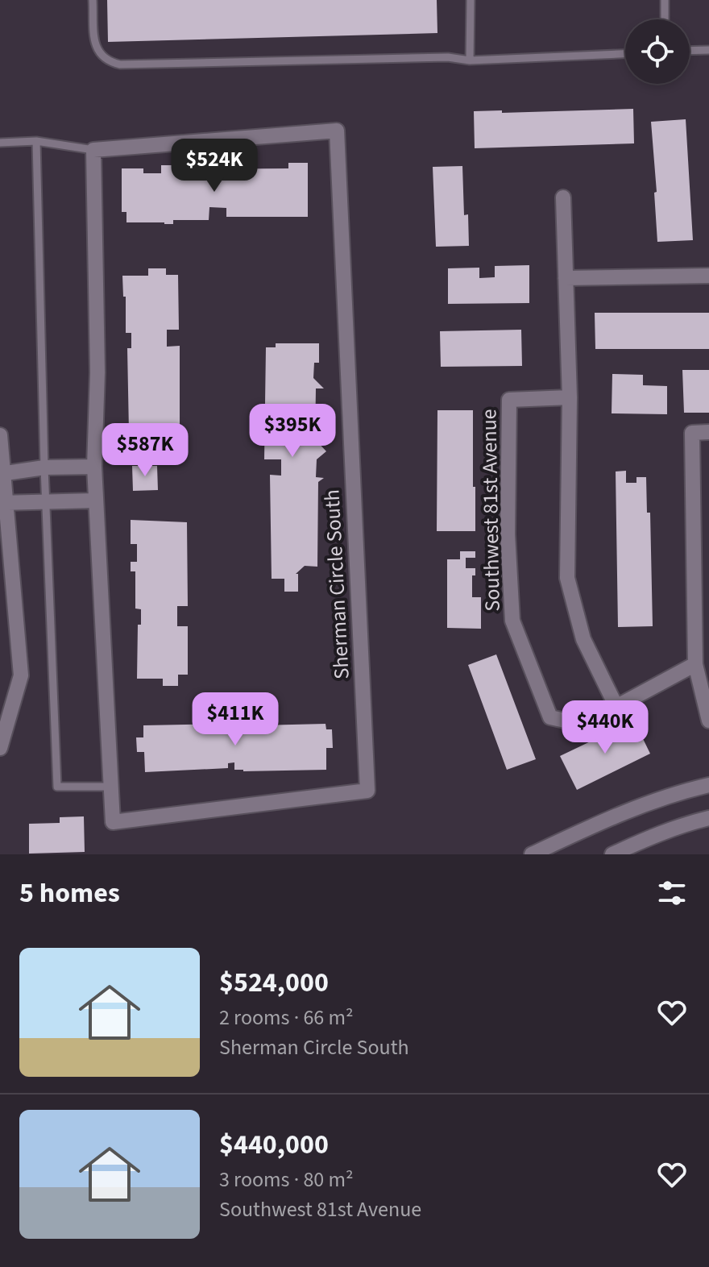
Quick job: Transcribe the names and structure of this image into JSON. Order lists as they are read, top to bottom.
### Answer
{
  "streets": {
    "street": ["Southwest 81st Avenue", "Sherman Circle South"]
  },
  "page": {
    "price": [
      "$524K",
      "$395K",
      "$587K",
      "$411K",
      "$440K"
    ],
    "heading": "5 homes",
    "list": [
      {
        "name": "$524,000",
        "note": "2 rooms · 66 m² · Sherman Circle South"
      },
      {
        "name": "$440,000",
        "note": "3 rooms · 80 m² · Southwest 81st Avenue"
      }
    ]
  }
}
